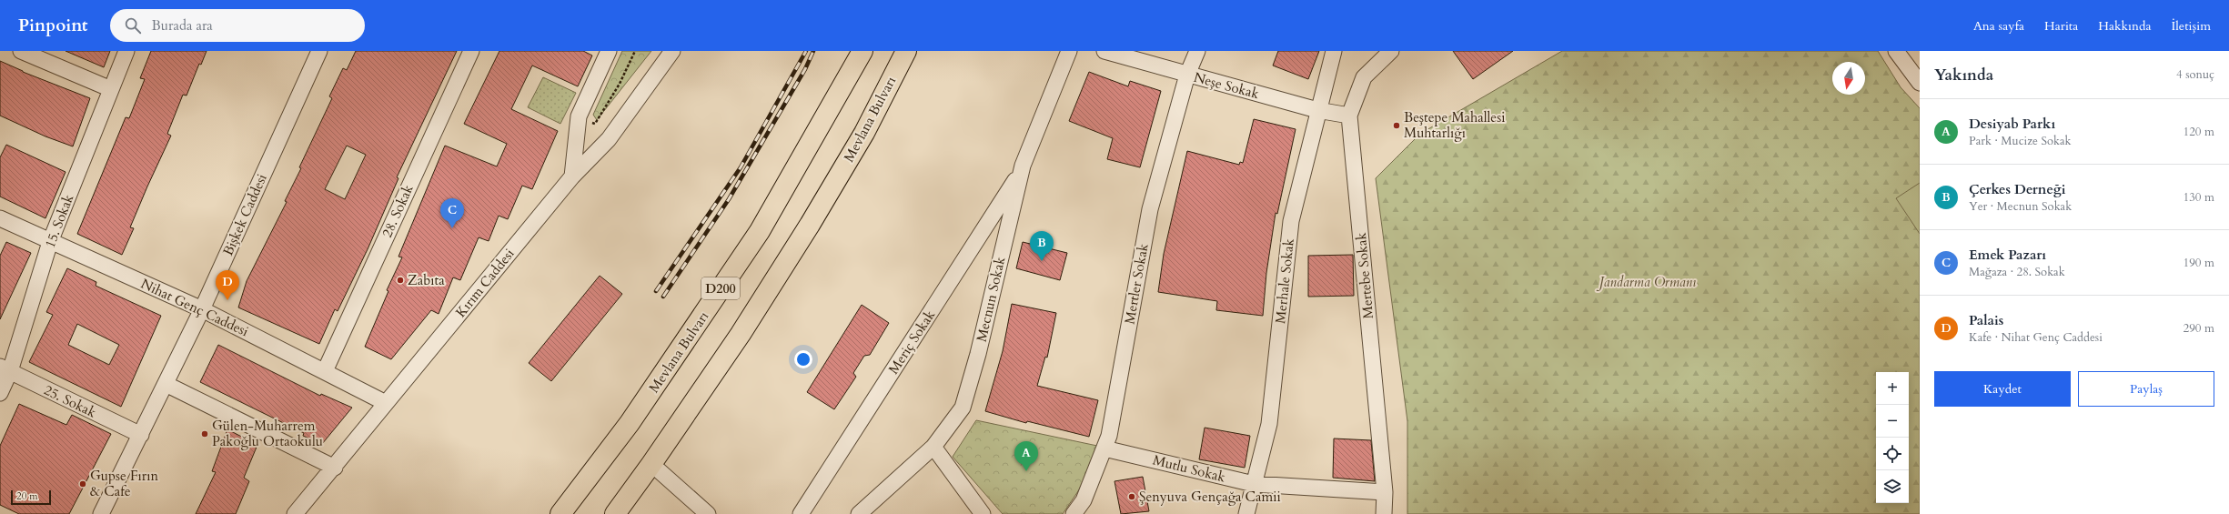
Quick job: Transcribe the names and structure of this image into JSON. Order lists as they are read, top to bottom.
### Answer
{
  "streets": {
    "highway": ["Mevlana Bulvarı", "D200"],
    "street": [
      "Neşe Sokak",
      "28. Sokak",
      "Bişkek Caddesi",
      "15. Sokak",
      "Mertebe Sokak",
      "Merhale Sokak",
      "Kırım Caddesi",
      "Mertler Sokak",
      "Mecnun Sokak",
      "Nihat Genç Caddesi",
      "Meriç Sokak",
      "25. Sokak",
      "Mutlu Sokak"
    ]
  },
  "crossings": [
    ["Neşe Sokak", "Mertebe Sokak"],
    ["Neşe Sokak", "Merhale Sokak"],
    ["Neşe Sokak", "Mertler Sokak"],
    ["28. Sokak", "Nihat Genç Caddesi"],
    ["Bişkek Caddesi", "Nihat Genç Caddesi"],
    ["Bişkek Caddesi", "25. Sokak"],
    ["15. Sokak", "Nihat Genç Caddesi"],
    ["15. Sokak", "25. Sokak"],
    ["Mertebe Sokak", "Mutlu Sokak"],
    ["Merhale Sokak", "Mutlu Sokak"],
    ["Kırım Caddesi", "Nihat Genç Caddesi"],
    ["Mertler Sokak", "Mutlu Sokak"],
    ["Mecnun Sokak", "Meriç Sokak"]
  ],
  "parks": ["Jandarma Ormanı"],
  "places": [
    "Beştepe Mahallesi Muhtarlığı",
    "Zabıta",
    "Gülen-Muharrem Pakoğlu Ortaokulu",
    "Gupse Fırın & Cafe",
    "Şenyuva Gençağa Camii"
  ],
  "scale_bar": "20 m",
  "north": "bottom",
  "page": {
    "header": "Pinpoint",
    "search": "Burada ara",
    "nav": [
      "Ana sayfa",
      "Harita",
      "Hakkında",
      "İletişim"
    ],
    "heading": ["Yakında", "4 sonuç"],
    "list": [
      {
        "mark": "A",
        "name": "Desiyab Parkı",
        "note": "Park · Mucize Sokak",
        "value": "120 m"
      },
      {
        "mark": "B",
        "name": "Çerkes Derneği",
        "note": "Yer · Mecnun Sokak",
        "value": "130 m"
      },
      {
        "mark": "C",
        "name": "Emek Pazarı",
        "note": "Mağaza · 28. Sokak",
        "value": "190 m"
      },
      {
        "mark": "D",
        "name": "Palais",
        "note": "Kafe · Nihat Genç Caddesi",
        "value": "290 m"
      }
    ],
    "pins": [
      "C",
      "B",
      "D",
      "A"
    ],
    "buttons": ["Kaydet", "Paylaş"],
    "map_buttons": ["+", "−"],
    "scale": "20 m"
  }
}
